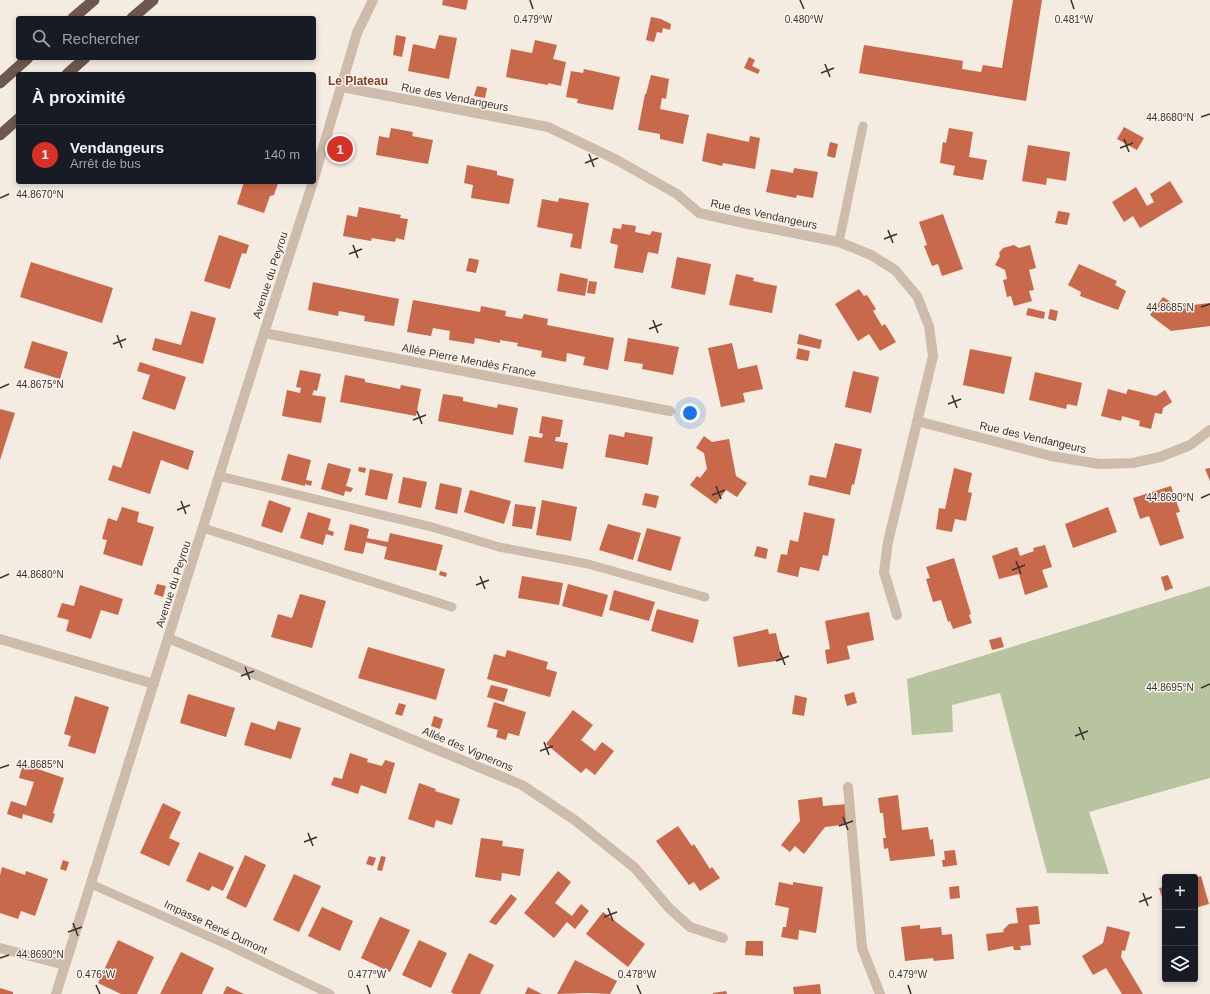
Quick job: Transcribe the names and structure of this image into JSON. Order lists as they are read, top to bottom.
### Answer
{
  "streets": {
    "street": [
      "Rue des Vendangeurs",
      "Avenue du Peyrou",
      "Allée Pierre Mendès France",
      "Allée des Vignerons"
    ],
    "lane": ["Impasse René Dumont"]
  },
  "crossings": [
    ["Avenue du Peyrou", "Allée Pierre Mendès France"],
    ["Avenue du Peyrou", "Allée des Vignerons"],
    ["Avenue du Peyrou", "Impasse René Dumont"]
  ],
  "districts": ["Le Plateau"],
  "page": {
    "search": "Rechercher",
    "heading": "À proximité",
    "list": [
      {
        "mark": "1",
        "name": "Vendangeurs",
        "note": "Arrêt de bus",
        "value": "140 m"
      }
    ],
    "pins": "1",
    "map_buttons": ["+", "−"]
  },
  "coordinates": [
    "0.479°W",
    "0.480°W",
    "0.481°W",
    "44.8680°N",
    "44.8670°N",
    "44.8685°N",
    "44.8675°N",
    "44.8690°N",
    "44.8695°N",
    "0.476°W",
    "0.477°W",
    "0.478°W"
  ]
}
